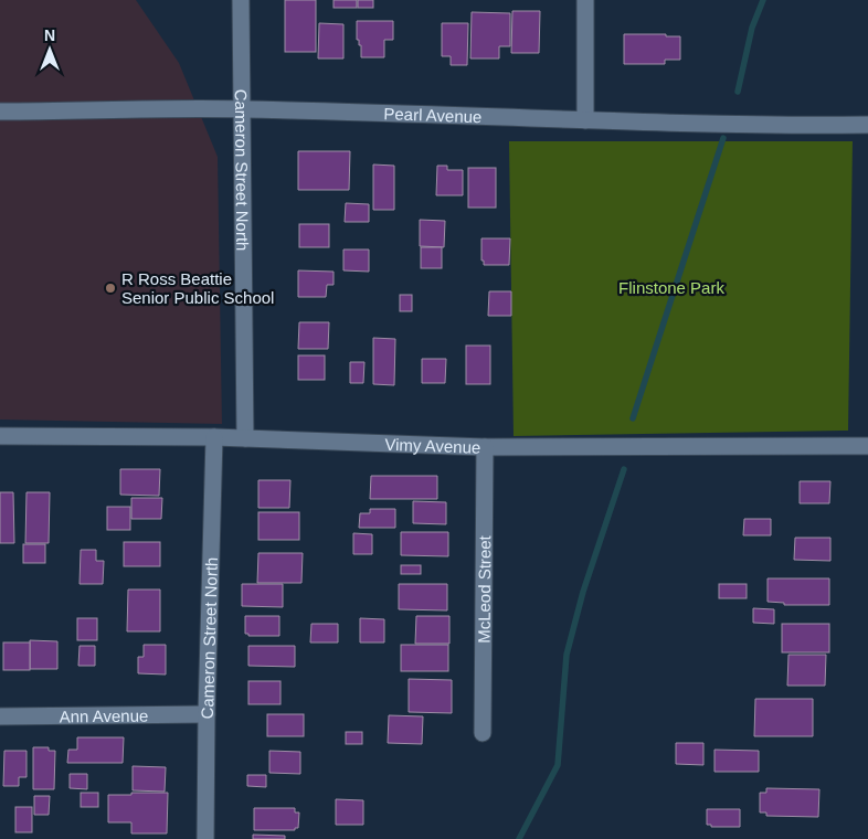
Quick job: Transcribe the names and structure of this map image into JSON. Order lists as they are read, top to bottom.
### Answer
{
  "streets": {
    "street": [
      "Pearl Avenue",
      "Cameron Street North",
      "Vimy Avenue",
      "McLeod Street",
      "Ann Avenue"
    ]
  },
  "crossings": [
    ["Pearl Avenue", "Cameron Street North"],
    ["Cameron Street North", "Vimy Avenue"],
    ["Cameron Street North", "Ann Avenue"],
    ["Vimy Avenue", "McLeod Street"]
  ],
  "parks": ["Flinstone Park"],
  "places": ["R Ross Beattie Senior Public School"],
  "north": "top"
}
